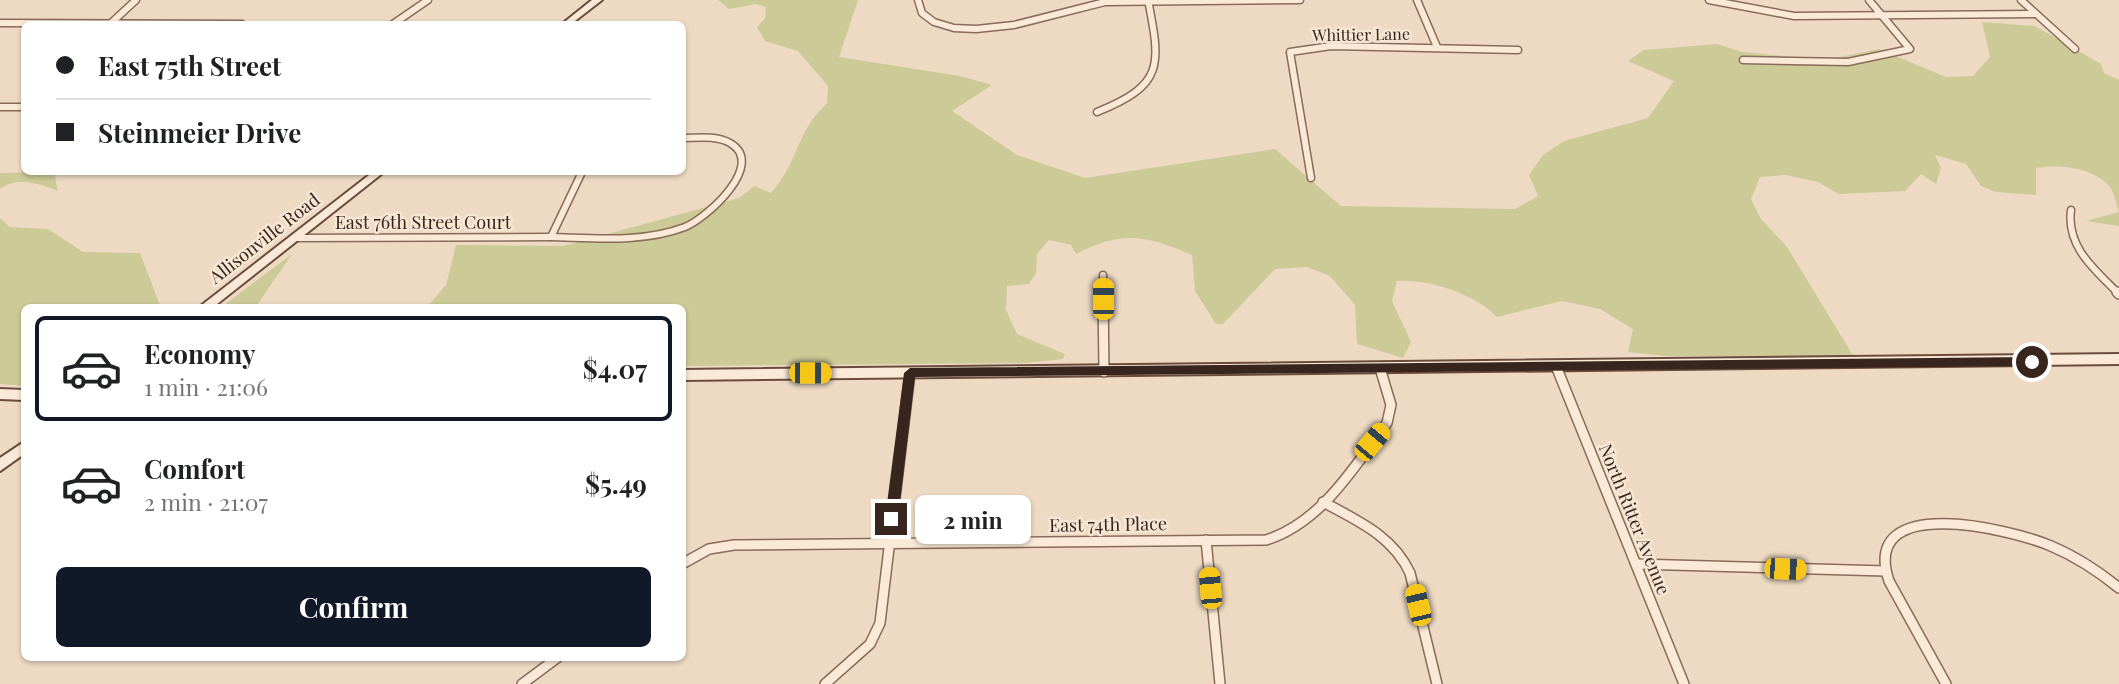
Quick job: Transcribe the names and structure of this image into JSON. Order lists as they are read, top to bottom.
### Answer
{
  "streets": {
    "street": [
      "Whittier Lane",
      "East 76th Street Court",
      "Allisonville Road",
      "North Ritter Avenue",
      "East 74th Place"
    ]
  },
  "crossings": [
    ["East 76th Street Court", "Allisonville Road"]
  ],
  "page": {
    "banner": ["East 75th Street", "Steinmeier Drive"],
    "list": [
      {
        "name": "Economy",
        "note": "1 min · 21:06",
        "value": "$4.07"
      },
      {
        "name": "Comfort",
        "note": "2 min · 21:07",
        "value": "$5.49"
      }
    ],
    "bubble": "2 min",
    "buttons": "Confirm"
  }
}
